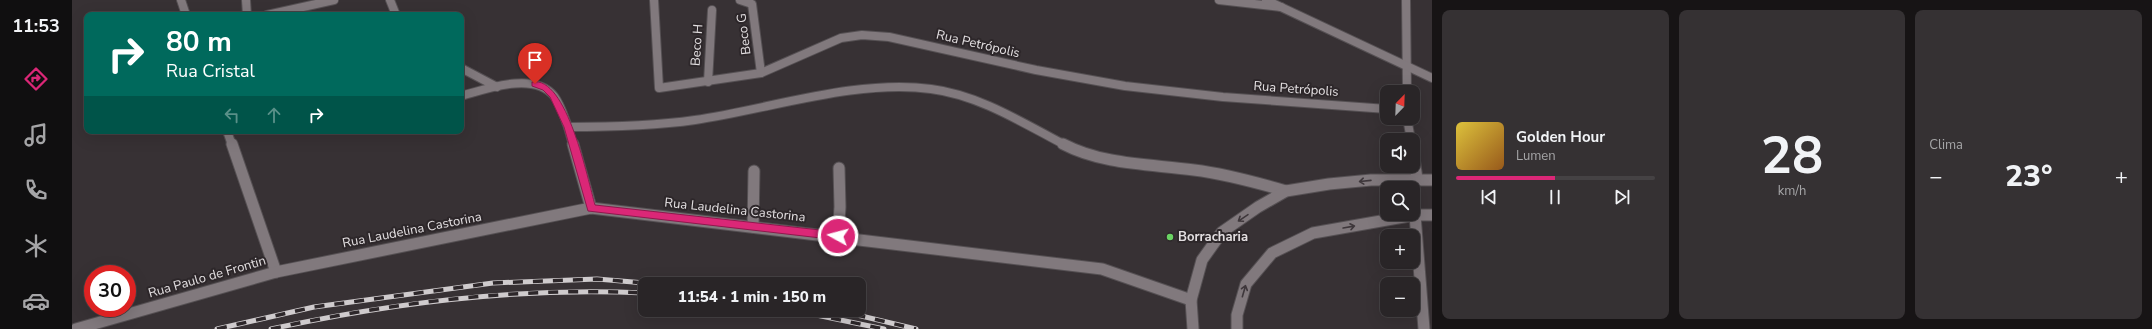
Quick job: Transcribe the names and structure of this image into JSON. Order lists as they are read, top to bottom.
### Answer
{
  "streets": {
    "street": [
      "Beco G",
      "Rua Petrópolis",
      "Beco H",
      "Rua Laudelina Castorina",
      "Rua Paulo de Frontin"
    ]
  },
  "crossings": [
    ["Beco G", "Rua Petrópolis"],
    ["Rua Petrópolis", "Beco H"],
    ["Rua Laudelina Castorina", "Rua Paulo de Frontin"]
  ],
  "places": ["Borracharia"],
  "north": "top right",
  "page": {
    "tabs": "11:53",
    "tile": [
      ["28", "km/h"],
      "Clima"
    ],
    "turn": ["80 m", "Rua Cristal"],
    "map_buttons": ["+", "−"],
    "song": ["Golden Hour", "Lumen"],
    "heat": ["−", "23°", "+"],
    "limit": "30",
    "trip": "11:54 · 1 min · 150 m"
  }
}
